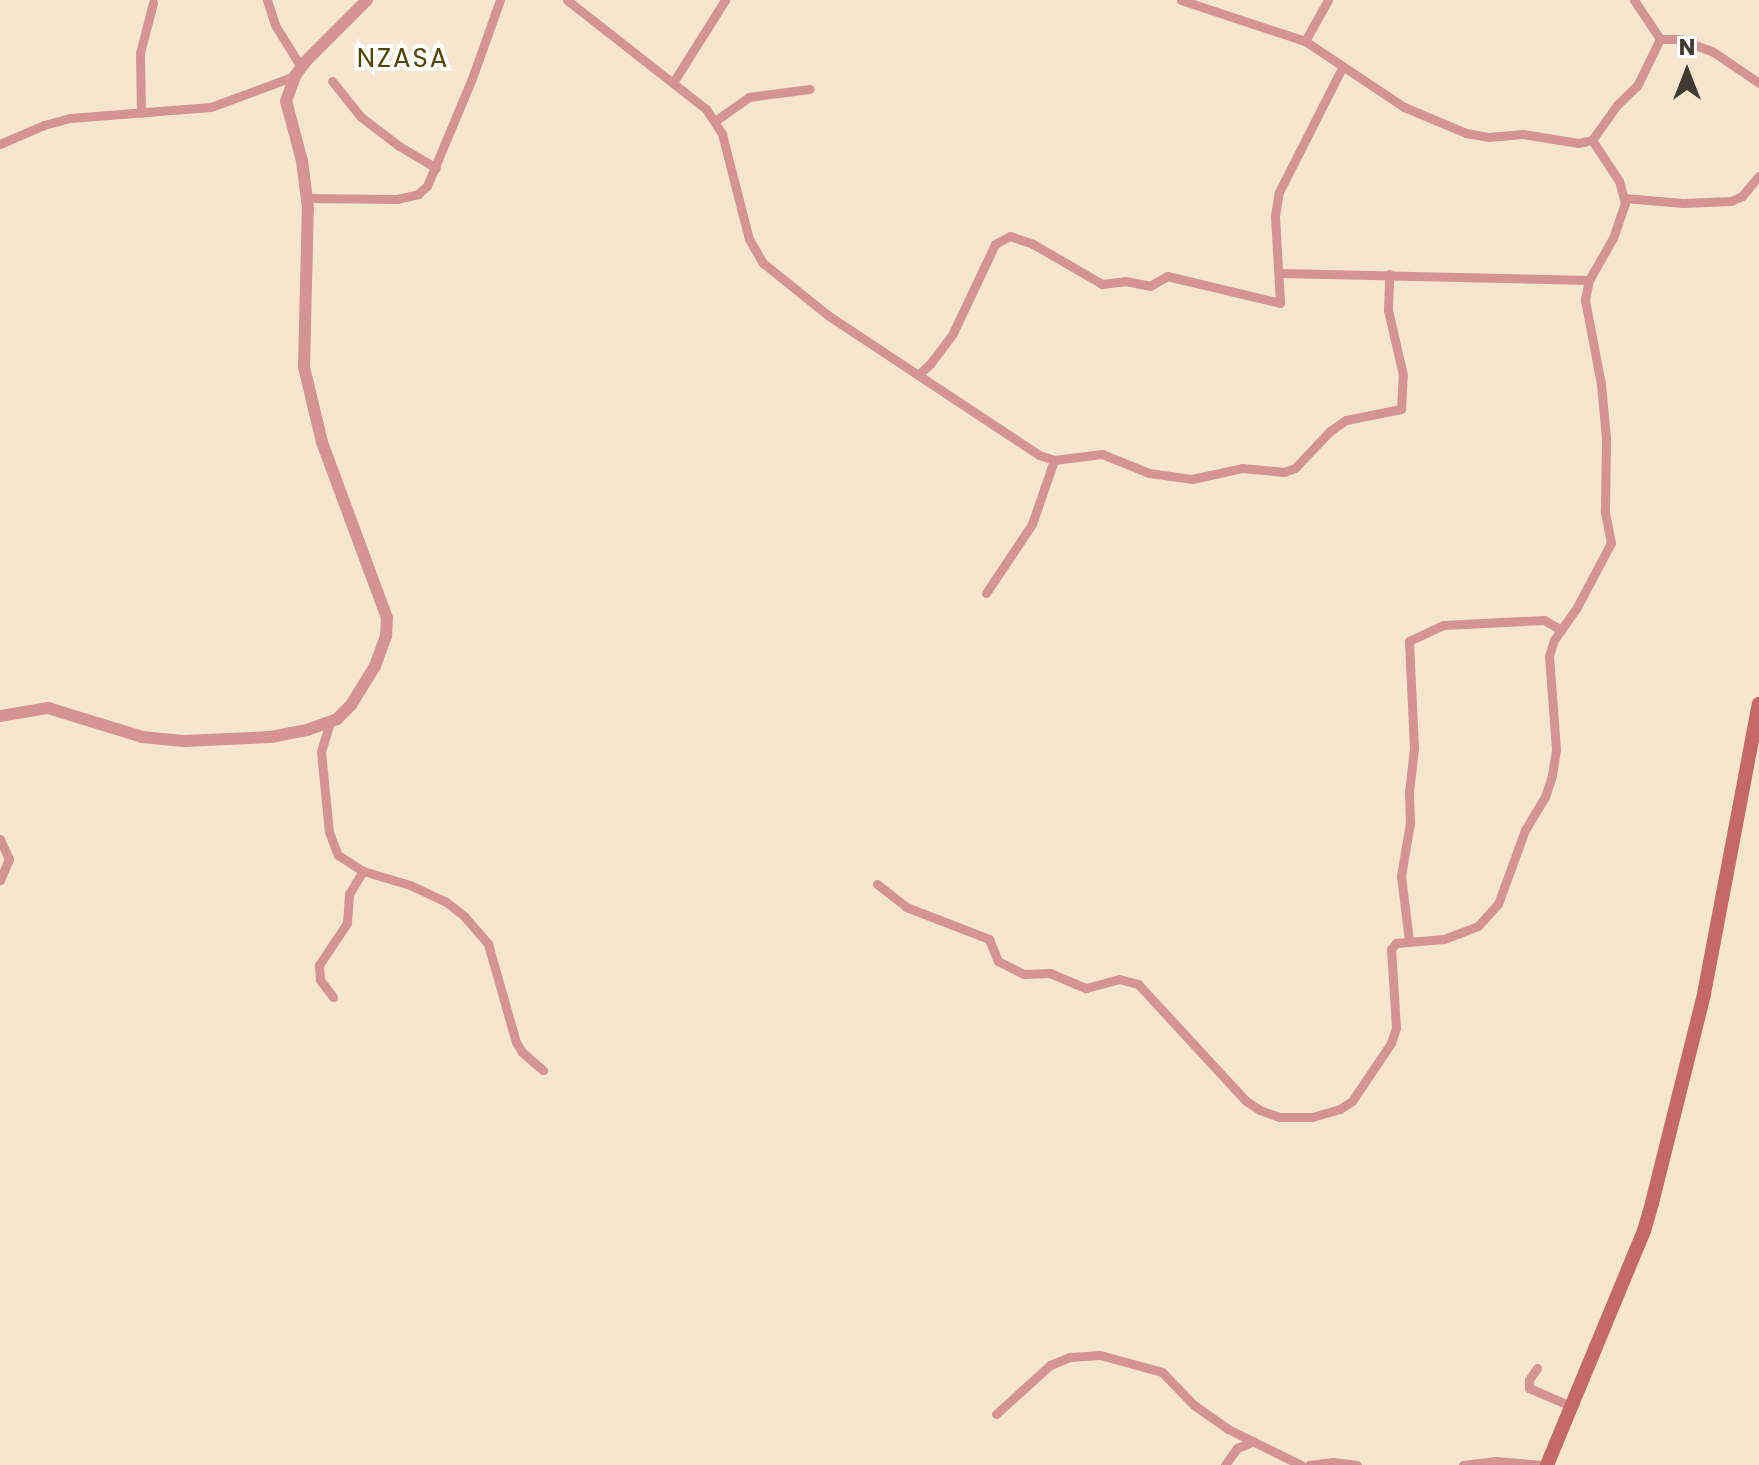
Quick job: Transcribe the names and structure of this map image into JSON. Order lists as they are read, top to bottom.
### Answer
{
  "districts": ["NZASA"],
  "north": "top"
}
